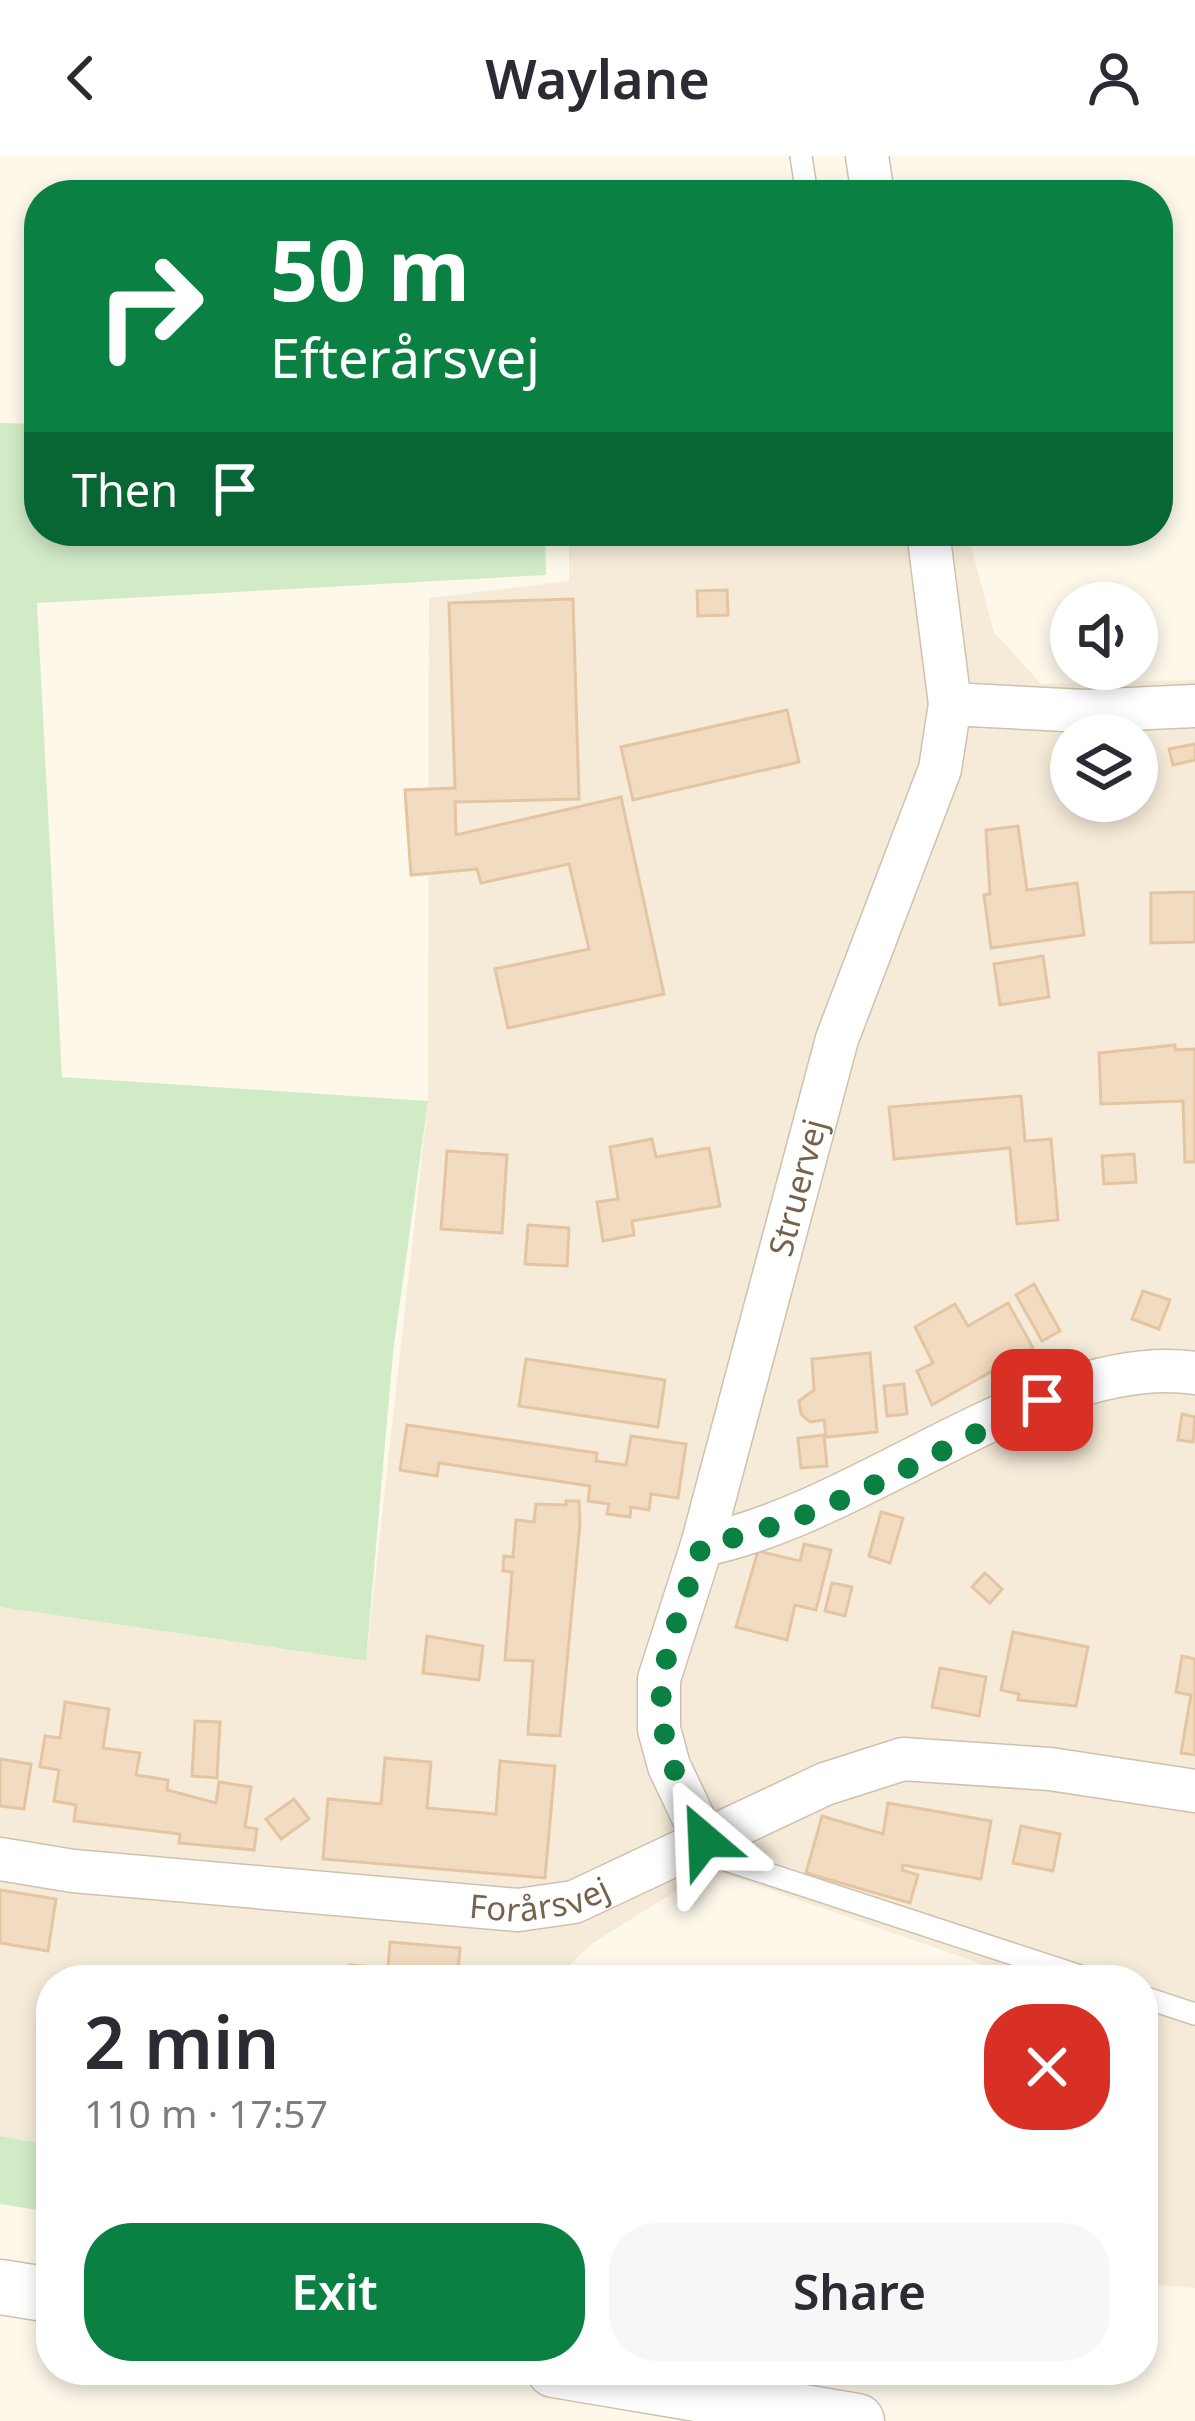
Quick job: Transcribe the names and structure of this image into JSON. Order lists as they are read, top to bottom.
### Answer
{
  "streets": {
    "street": ["Struervej", "Forårsvej"]
  },
  "crossings": [
    ["Struervej", "Forårsvej"]
  ],
  "page": {
    "header": "Waylane",
    "turn": ["50 m", "Efterårsvej"],
    "then": "Then",
    "heading": ["2 min", "110 m · 17:57"],
    "buttons": ["Exit", "Share"]
  }
}
